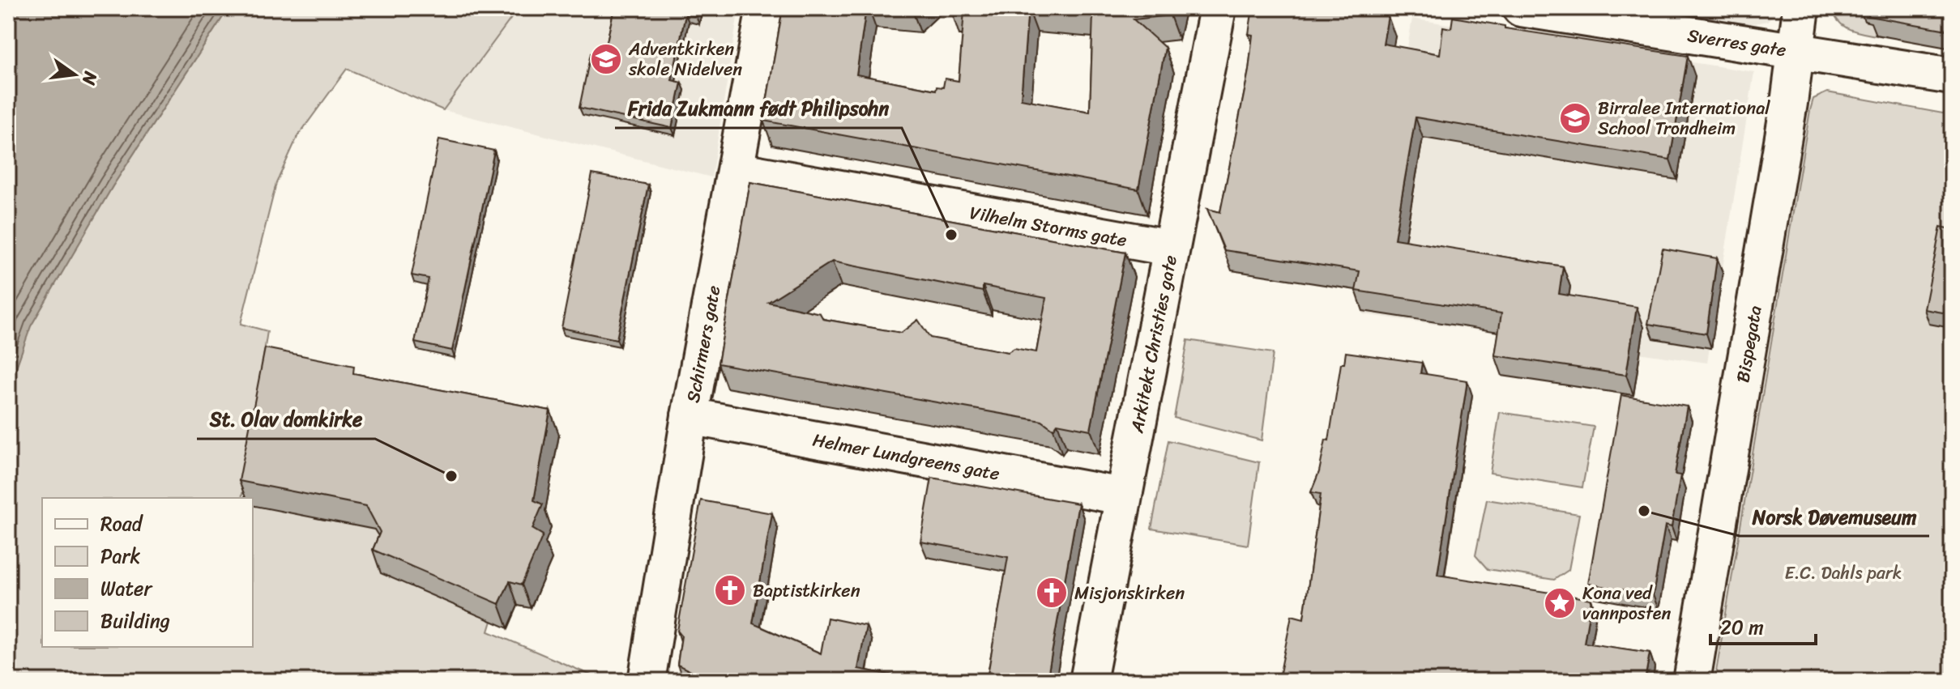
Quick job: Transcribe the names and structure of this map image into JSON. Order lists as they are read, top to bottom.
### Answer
{
  "streets": {
    "street": [
      "Sverres gate",
      "Vilhelm Storms gate",
      "Schirmers gate",
      "Arkitekt Christies gate",
      "Bispegata",
      "Helmer Lundgreens gate"
    ]
  },
  "crossings": [
    ["Sverres gate", "Bispegata"],
    ["Vilhelm Storms gate", "Schirmers gate"],
    ["Vilhelm Storms gate", "Arkitekt Christies gate"],
    ["Schirmers gate", "Helmer Lundgreens gate"],
    ["Arkitekt Christies gate", "Helmer Lundgreens gate"]
  ],
  "parks": ["E.C. Dahls park"],
  "places": {
    "school or university": ["Adventkirken skole Nidelven", "Birralee International School Trondheim"],
    "other": ["Frida Zukmann født Philipsohn", "St. Olav domkirke", "Norsk Døvemuseum"],
    "church": ["Baptistkirken", "Misjonskirken"],
    "place": ["Kona ved vannposten"]
  },
  "legend": [
    "Road",
    "Park",
    "Water",
    "Building"
  ],
  "scale_bar": "20 m",
  "north": "right"
}
